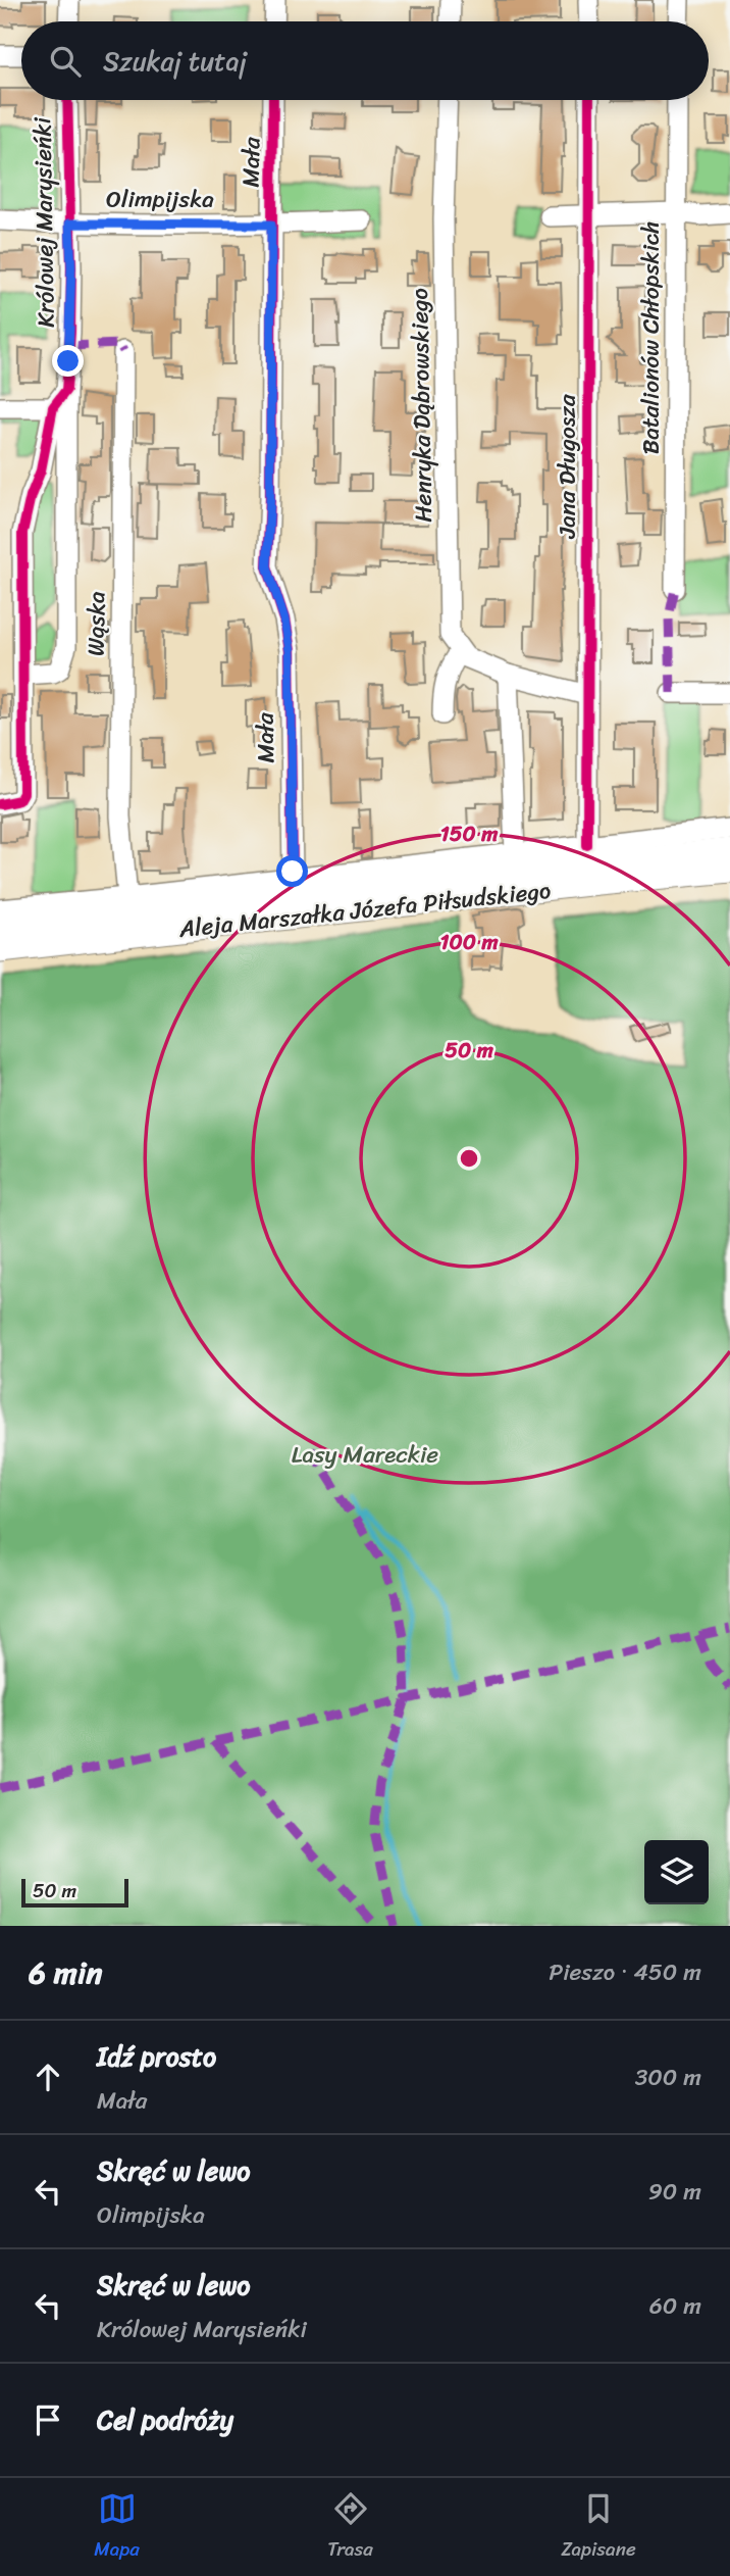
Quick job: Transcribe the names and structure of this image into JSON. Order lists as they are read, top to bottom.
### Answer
{
  "streets": {
    "main road": ["Aleja Marszałka Józefa Piłsudskiego"],
    "street": [
      "Mała",
      "Olimpijska",
      "Królowej Marysieńki",
      "Batalionów Chłopskich",
      "Henryka Dąbrowskiego",
      "Jana Długosza",
      "Wąska"
    ]
  },
  "crossings": [
    ["Mała", "Olimpijska"],
    ["Olimpijska", "Królowej Marysieńki"]
  ],
  "parks": ["Lasy Mareckie"],
  "scale_bar": "50 m",
  "page": {
    "search": "Szukaj tutaj",
    "scale": "50 m",
    "heading": ["6 min", "Pieszo · 450 m"],
    "list": [
      ["Idź prosto", "Mała", "300 m"],
      ["Skręć w lewo", "Olimpijska", "90 m"],
      ["Skręć w lewo", "Królowej Marysieńki", "60 m"],
      "Cel podróży"
    ],
    "nav": ["Mapa", "Trasa", "Zapisane"]
  },
  "rings": ["150 m", "100 m", "50 m"]
}
